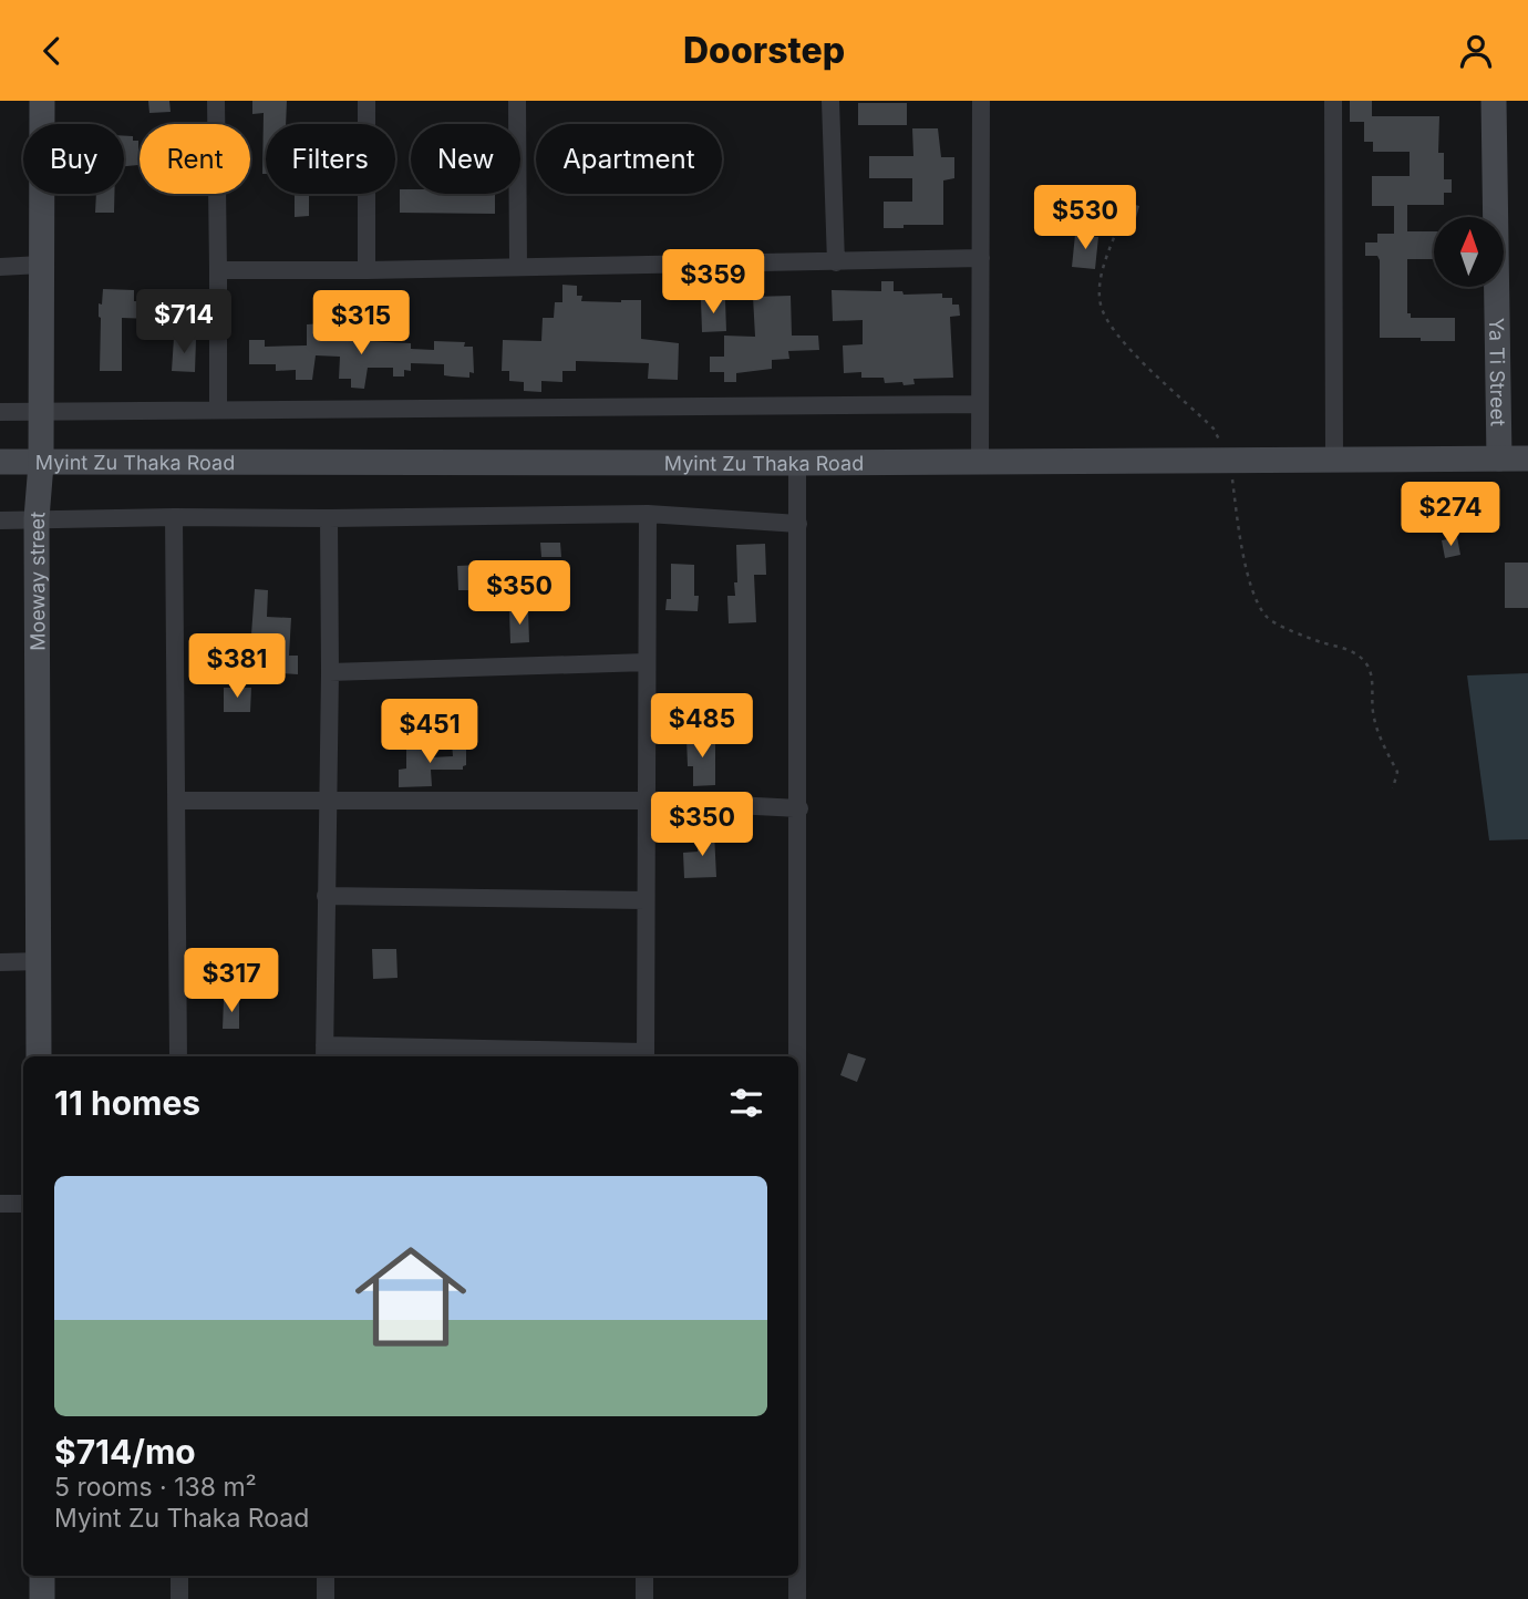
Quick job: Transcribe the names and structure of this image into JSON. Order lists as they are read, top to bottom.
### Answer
{
  "streets": {
    "street": ["Ya Ti Street", "Myint Zu Thaka Road", "Moeway street"]
  },
  "crossings": [
    ["Ya Ti Street", "Myint Zu Thaka Road"],
    ["Myint Zu Thaka Road", "Moeway street"]
  ],
  "north": "top",
  "page": {
    "header": "Doorstep",
    "chip": [
      "Buy",
      "Rent",
      "Filters",
      "New",
      "Apartment"
    ],
    "price": [
      "$530",
      "$359",
      "$714",
      "$315",
      "$274",
      "$350",
      "$381",
      "$485",
      "$451",
      "$350",
      "$317"
    ],
    "heading": "11 homes",
    "list": [
      {
        "name": "$714/mo",
        "note": "5 rooms · 138 m² · Myint Zu Thaka Road"
      }
    ]
  }
}
